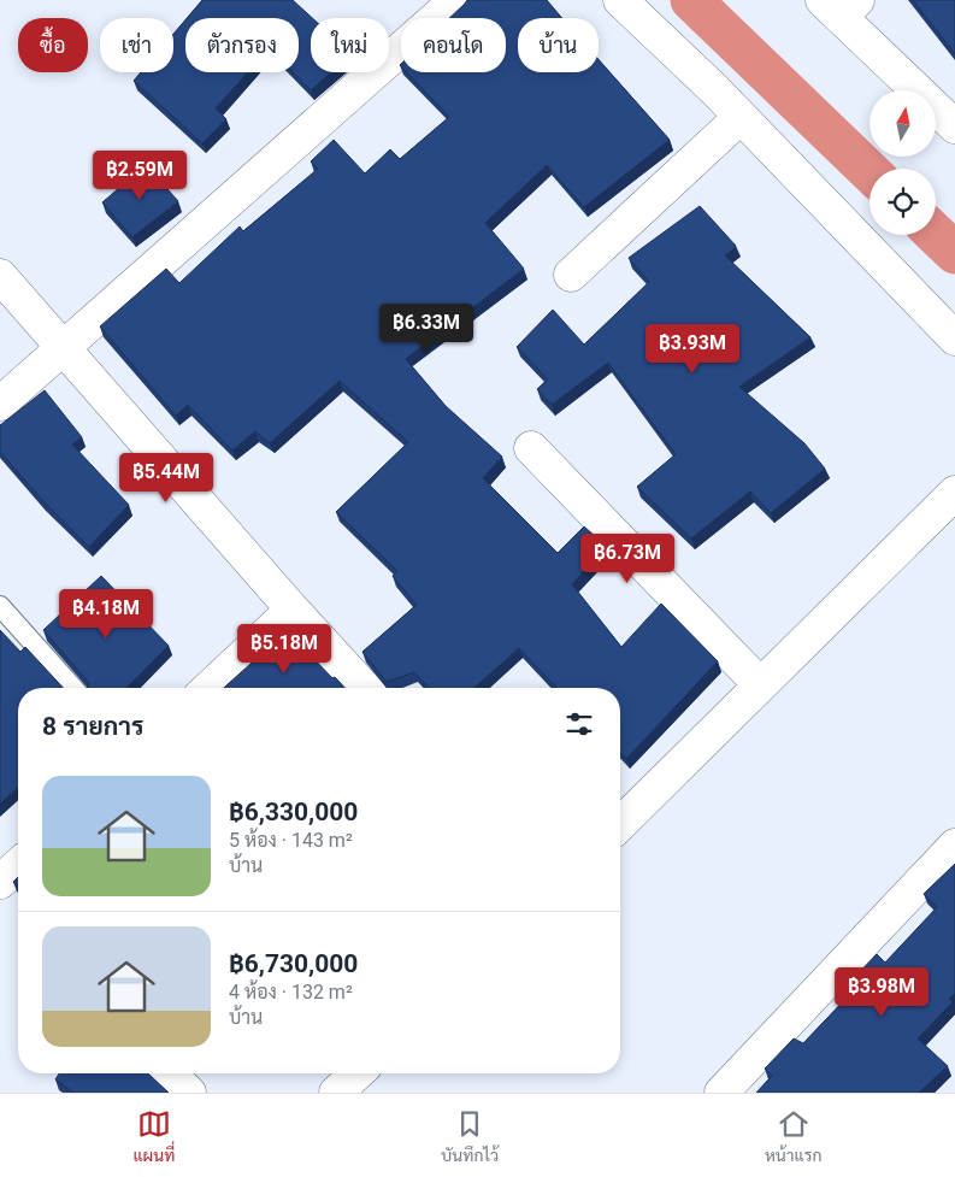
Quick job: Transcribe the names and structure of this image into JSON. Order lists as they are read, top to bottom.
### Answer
{
  "north": "top",
  "page": {
    "chip": [
      "ซื้อ",
      "เช่า",
      "ตัวกรอง",
      "ใหม่",
      "คอนโด",
      "บ้าน"
    ],
    "price": [
      "฿2.59M",
      "฿6.33M",
      "฿3.93M",
      "฿5.44M",
      "฿6.73M",
      "฿4.18M",
      "฿5.18M",
      "฿3.98M"
    ],
    "heading": "8 รายการ",
    "list": [
      {
        "name": "฿6,330,000",
        "note": "5 ห้อง · 143 m² · บ้าน"
      },
      {
        "name": "฿6,730,000",
        "note": "4 ห้อง · 132 m² · บ้าน"
      }
    ],
    "tabs": ["แผนที่", "บันทึกไว้", "หน้าแรก"]
  }
}
